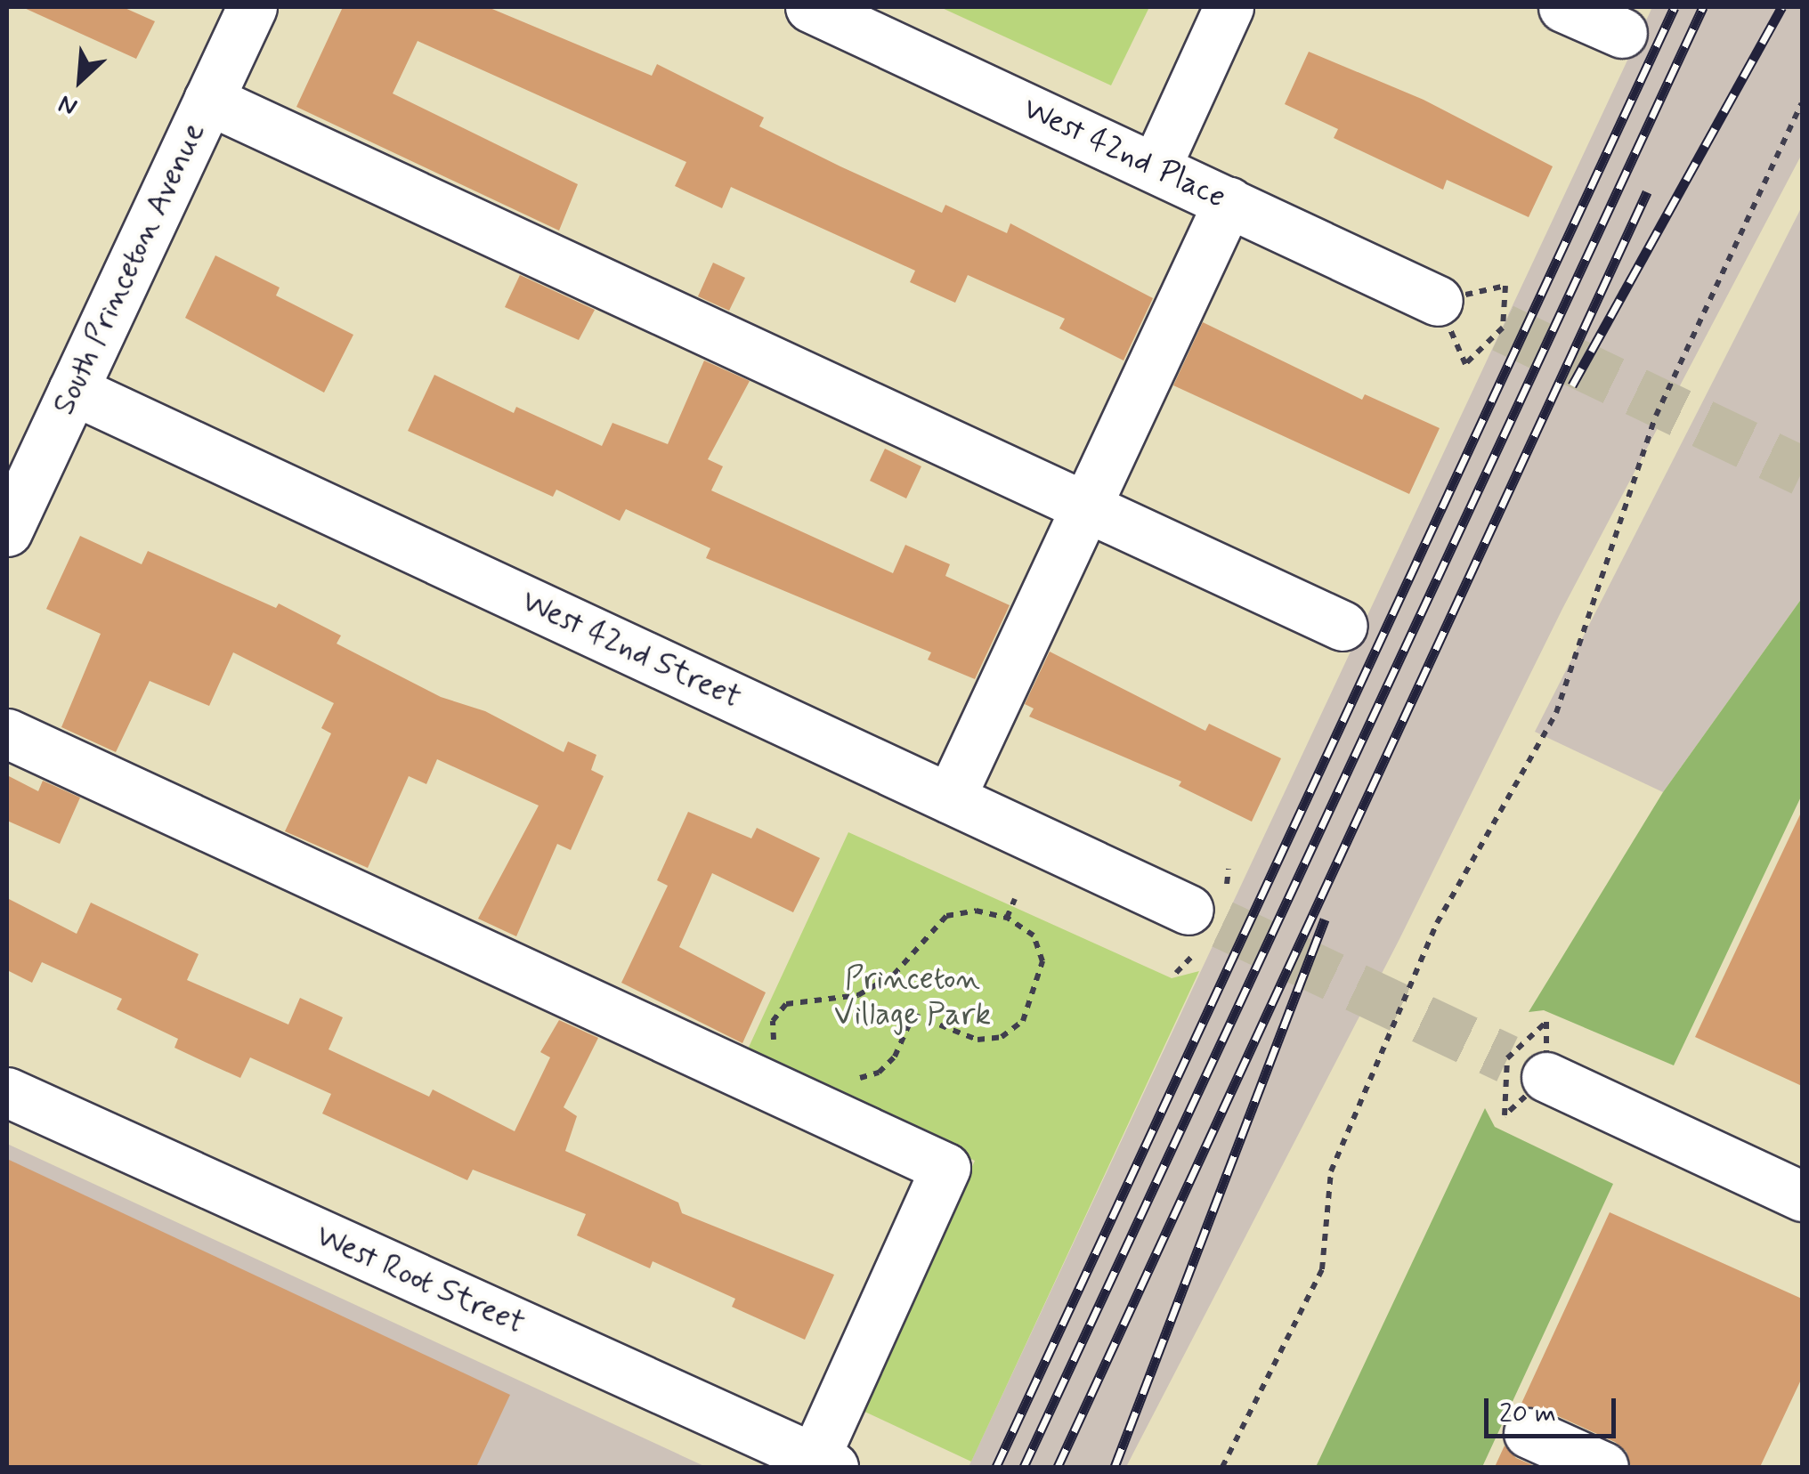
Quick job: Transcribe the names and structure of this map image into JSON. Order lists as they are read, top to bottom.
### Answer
{
  "streets": {
    "street": [
      "West 42nd Place",
      "South Princeton Avenue",
      "West 42nd Street",
      "West Root Street"
    ]
  },
  "crossings": [
    ["South Princeton Avenue", "West 42nd Street"]
  ],
  "parks": ["Princeton Village Park"],
  "scale_bar": "20 m",
  "north": "bottom left"
}
